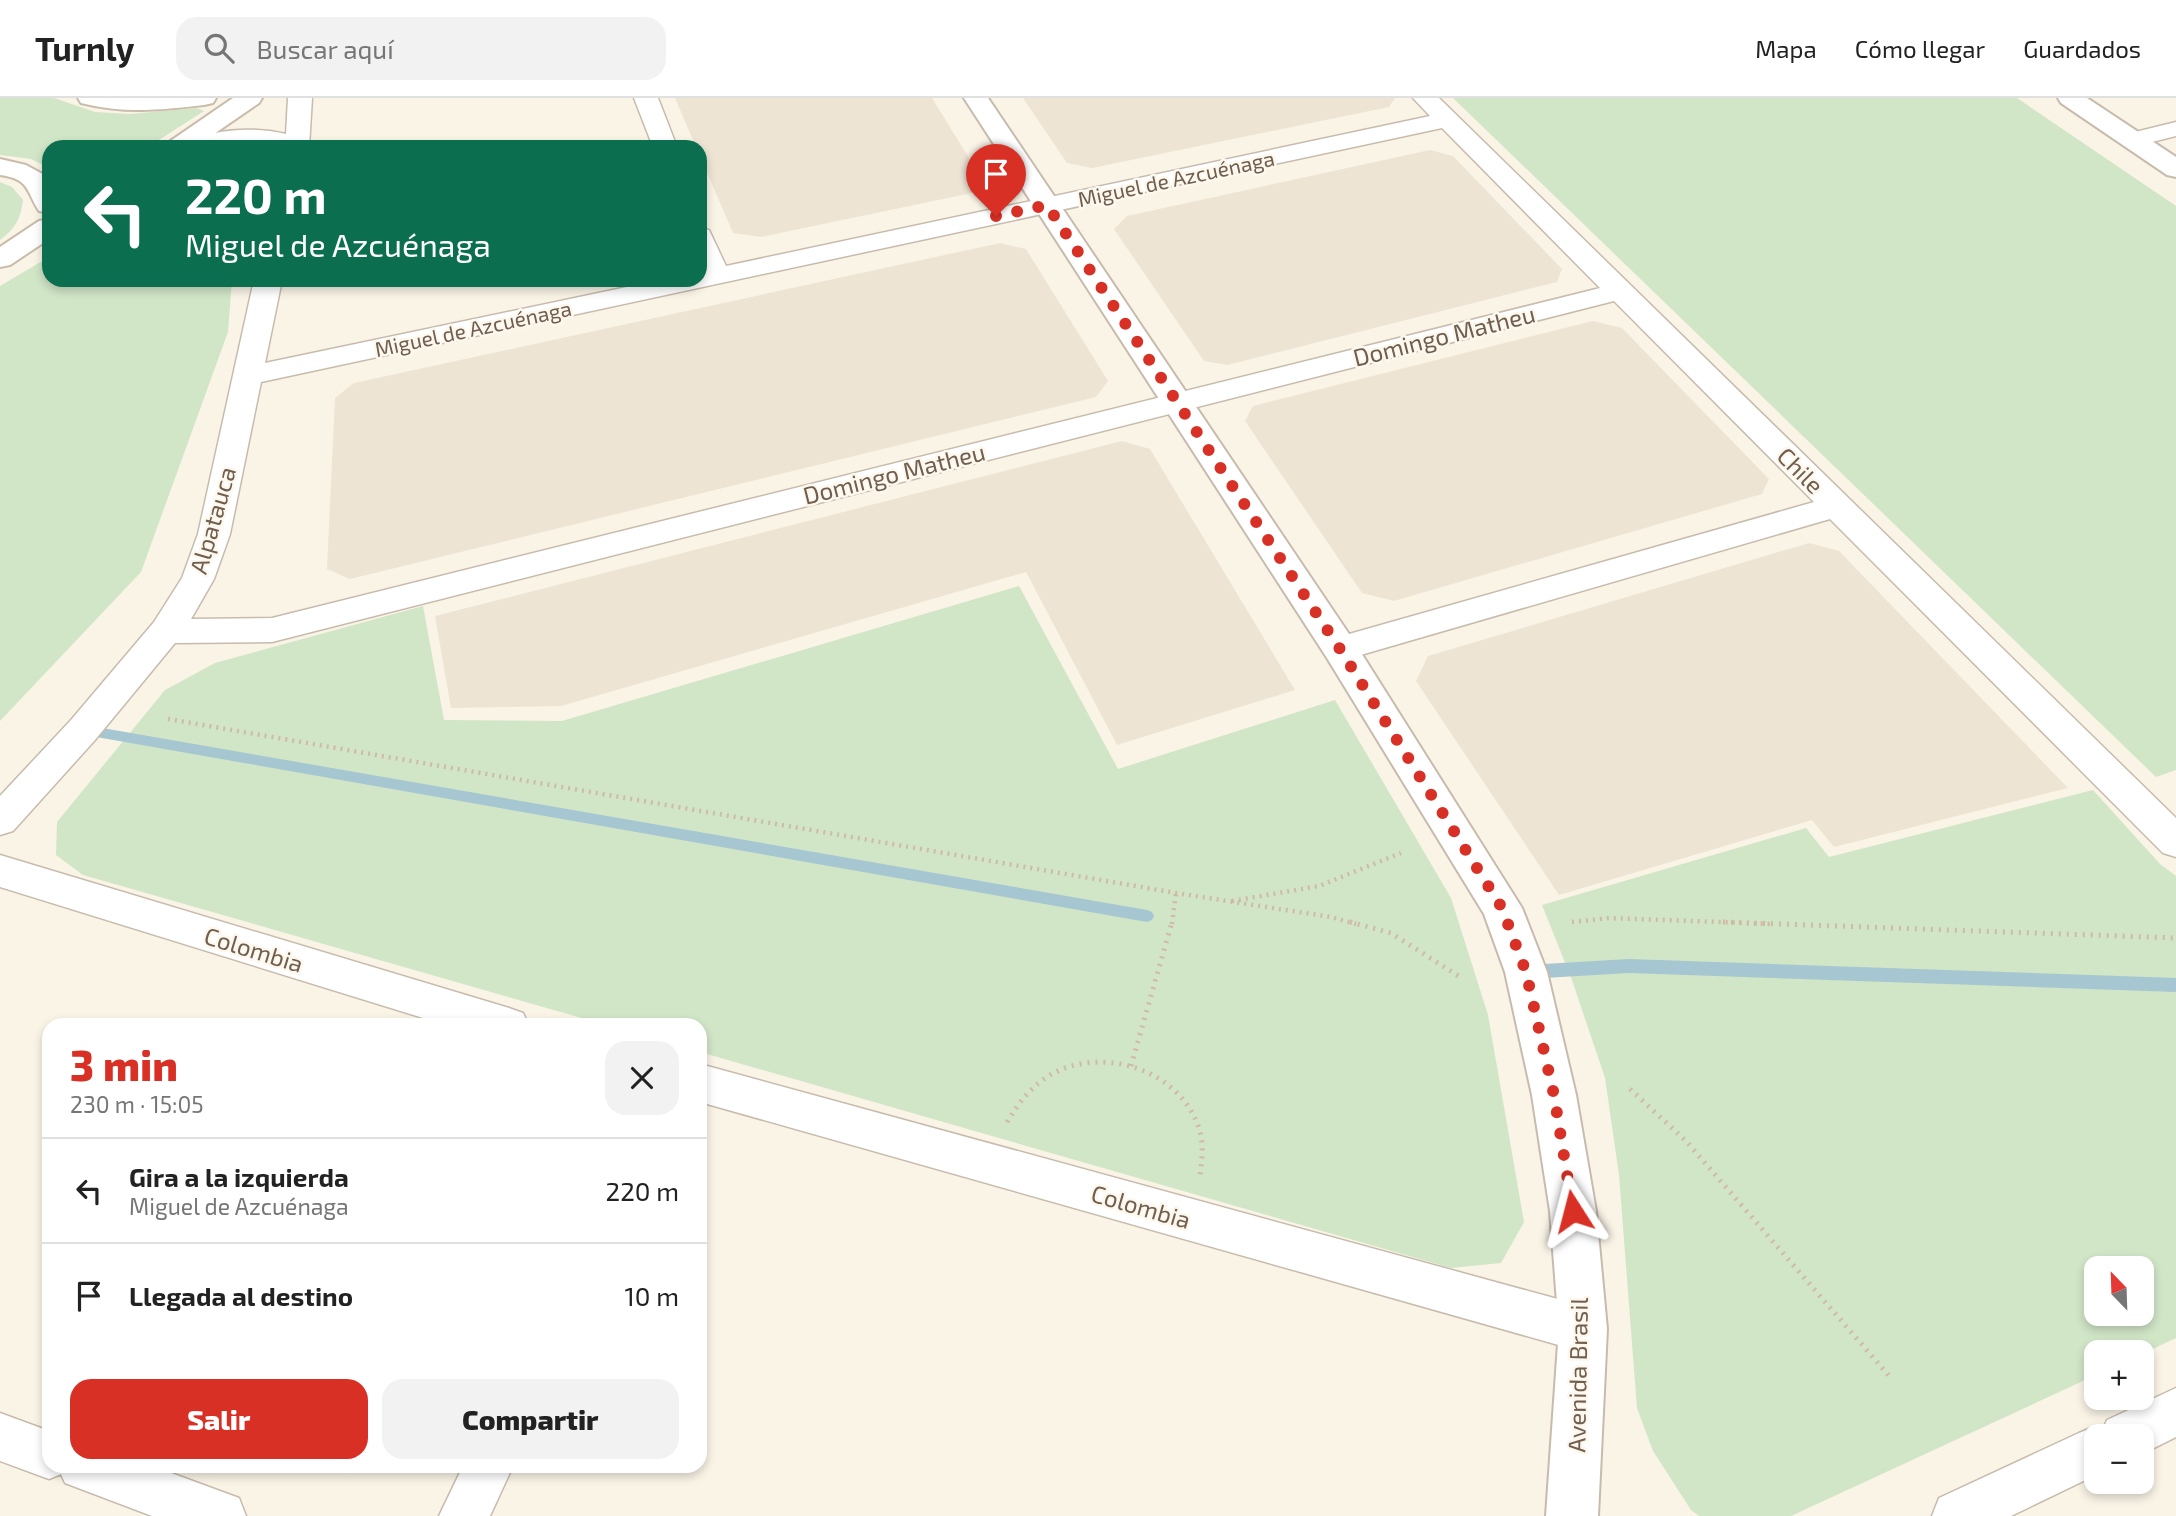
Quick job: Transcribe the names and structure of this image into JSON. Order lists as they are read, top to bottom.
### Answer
{
  "streets": {
    "street": [
      "Miguel de Azcuénaga",
      "Domingo Matheu",
      "Chile",
      "Alpatauca",
      "Colombia",
      "Avenida Brasil"
    ]
  },
  "crossings": [
    ["Miguel de Azcuénaga", "Chile"],
    ["Miguel de Azcuénaga", "Alpatauca"],
    ["Miguel de Azcuénaga", "Avenida Brasil"],
    ["Domingo Matheu", "Chile"],
    ["Domingo Matheu", "Alpatauca"],
    ["Domingo Matheu", "Avenida Brasil"],
    ["Colombia", "Avenida Brasil"]
  ],
  "north": "top left",
  "page": {
    "header": "Turnly",
    "search": "Buscar aquí",
    "nav": ["Mapa", "Cómo llegar", "Guardados"],
    "turn": ["220 m", "Miguel de Azcuénaga"],
    "heading": ["3 min", "230 m · 15:05"],
    "list": [
      {
        "name": "Gira a la izquierda",
        "note": "Miguel de Azcuénaga",
        "value": "220 m"
      },
      {
        "name": "Llegada al destino",
        "value": "10 m"
      }
    ],
    "map_buttons": ["+", "−"],
    "buttons": ["Salir", "Compartir"]
  }
}
